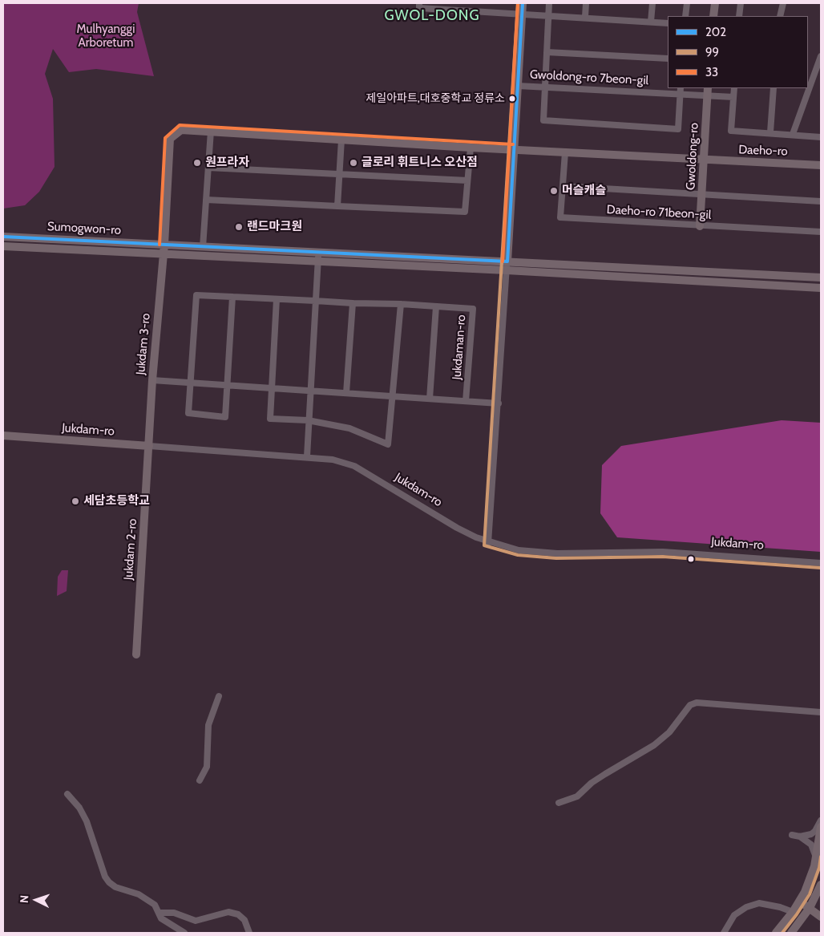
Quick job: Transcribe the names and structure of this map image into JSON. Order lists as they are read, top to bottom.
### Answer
{
  "streets": {
    "street": [
      "Gwoldong-ro 7beon-gil",
      "Daeho-ro",
      "Gwoldong-ro",
      "Daeho-ro 71beon-gil",
      "Sumogwon-ro",
      "Jukdam 3-ro",
      "Jukdaman-ro",
      "Jukdam-ro",
      "Jukdam 2-ro"
    ]
  },
  "crossings": [
    ["Gwoldong-ro 7beon-gil", "Gwoldong-ro"],
    ["Daeho-ro", "Gwoldong-ro"],
    ["Daeho-ro", "Daeho-ro 71beon-gil"],
    ["Gwoldong-ro", "Daeho-ro 71beon-gil"],
    ["Sumogwon-ro", "Jukdam 3-ro"],
    ["Jukdam 3-ro", "Jukdam-ro"],
    ["Jukdam 3-ro", "Jukdam 2-ro"],
    ["Jukdam-ro", "Jukdam 2-ro"]
  ],
  "districts": ["GWOL-DONG"],
  "parks": ["Mulhyanggi Arboretum"],
  "places": [
    "제일아파트,대호중학교 정류소",
    "원프라자",
    "글로리 휘트니스 오산점",
    "머슬캐슬",
    "랜드마크원",
    "세담초등학교"
  ],
  "lines": ["transit line 202", "transit line 99", "transit line 33"],
  "legend": ["202", "99", "33"],
  "north": "left"
}
